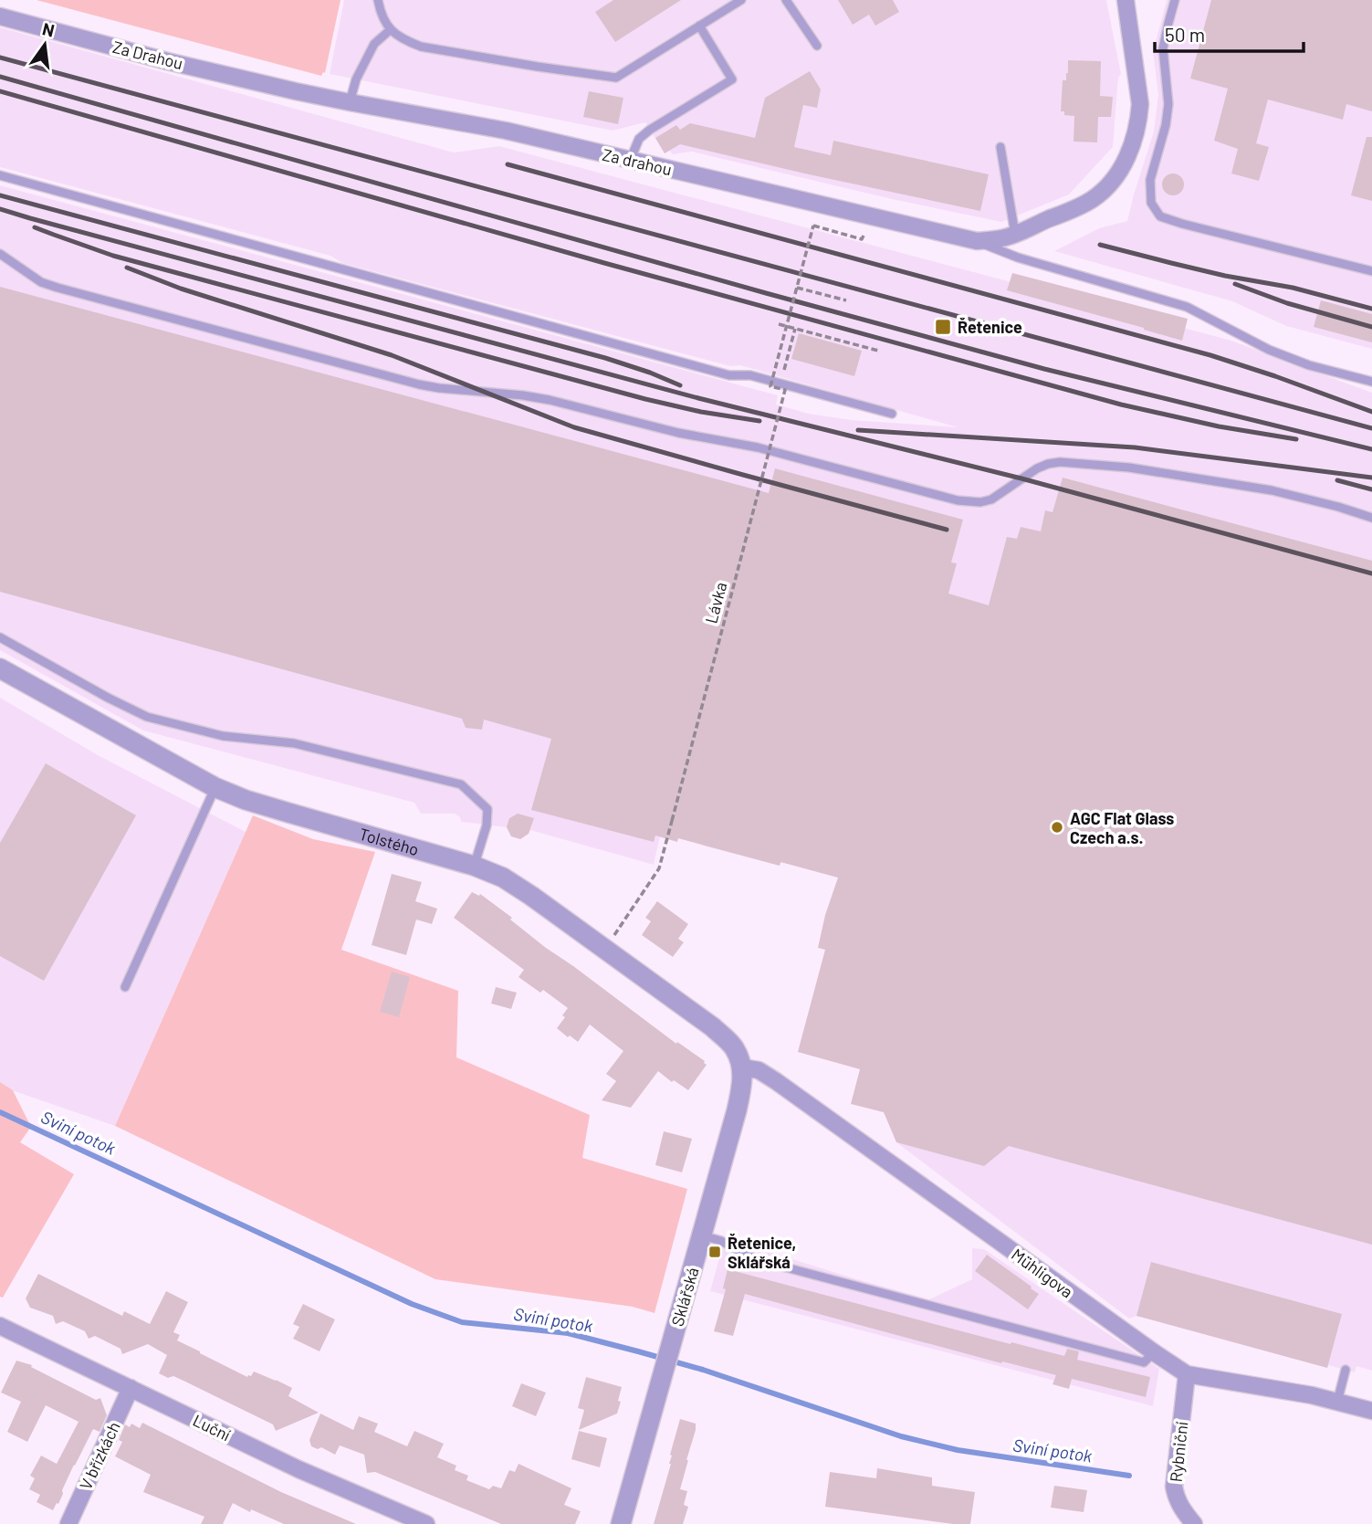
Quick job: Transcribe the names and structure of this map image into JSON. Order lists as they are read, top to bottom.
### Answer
{
  "streets": {
    "street": [
      "Za Drahou",
      "Za drahou",
      "Tolstého",
      "Mühligova",
      "Sklářská",
      "Luční",
      "Rybniční",
      "V břízkách"
    ],
    "path": ["Lávka"]
  },
  "crossings": [
    ["Za Drahou", "Za drahou"],
    ["Lávka", "Tolstého"],
    ["Tolstého", "Mühligova"],
    ["Tolstého", "Sklářská"],
    ["Mühligova", "Sklářská"],
    ["Mühligova", "Rybniční"],
    ["Luční", "V břízkách"]
  ],
  "water": ["Sviní potok"],
  "places": {
    "transit": ["Řetenice", "Řetenice, Sklářská"],
    "other": ["AGC Flat Glass Czech a.s."]
  },
  "scale_bar": "50 m",
  "north": "top"
}
